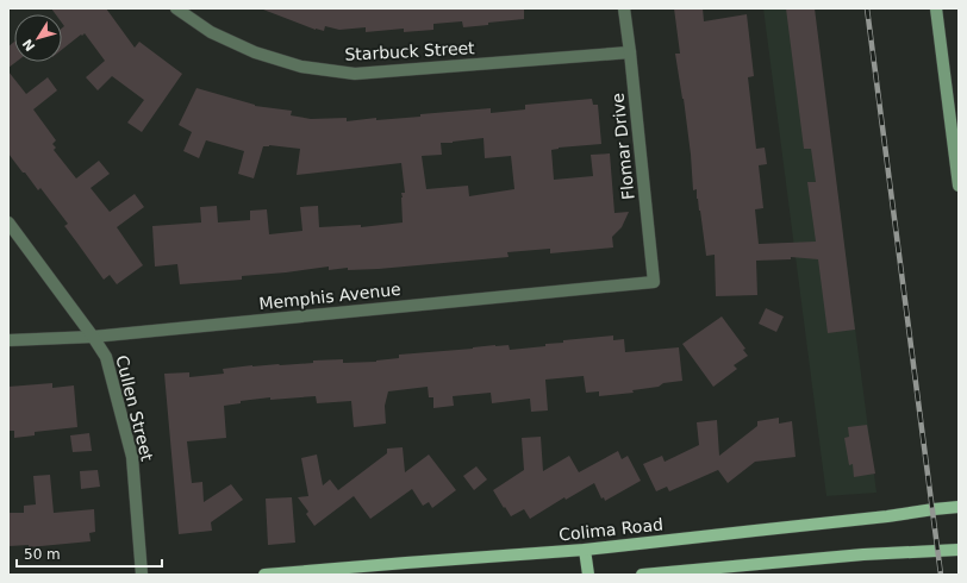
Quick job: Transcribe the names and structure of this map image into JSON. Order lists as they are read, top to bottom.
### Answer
{
  "streets": {
    "main road": ["Colima Road"],
    "street": [
      "Starbuck Street",
      "Flomar Drive",
      "Memphis Avenue",
      "Cullen Street"
    ]
  },
  "crossings": [
    ["Starbuck Street", "Flomar Drive"],
    ["Flomar Drive", "Memphis Avenue"],
    ["Memphis Avenue", "Cullen Street"]
  ],
  "scale_bar": "50 m",
  "north": "bottom left"
}
